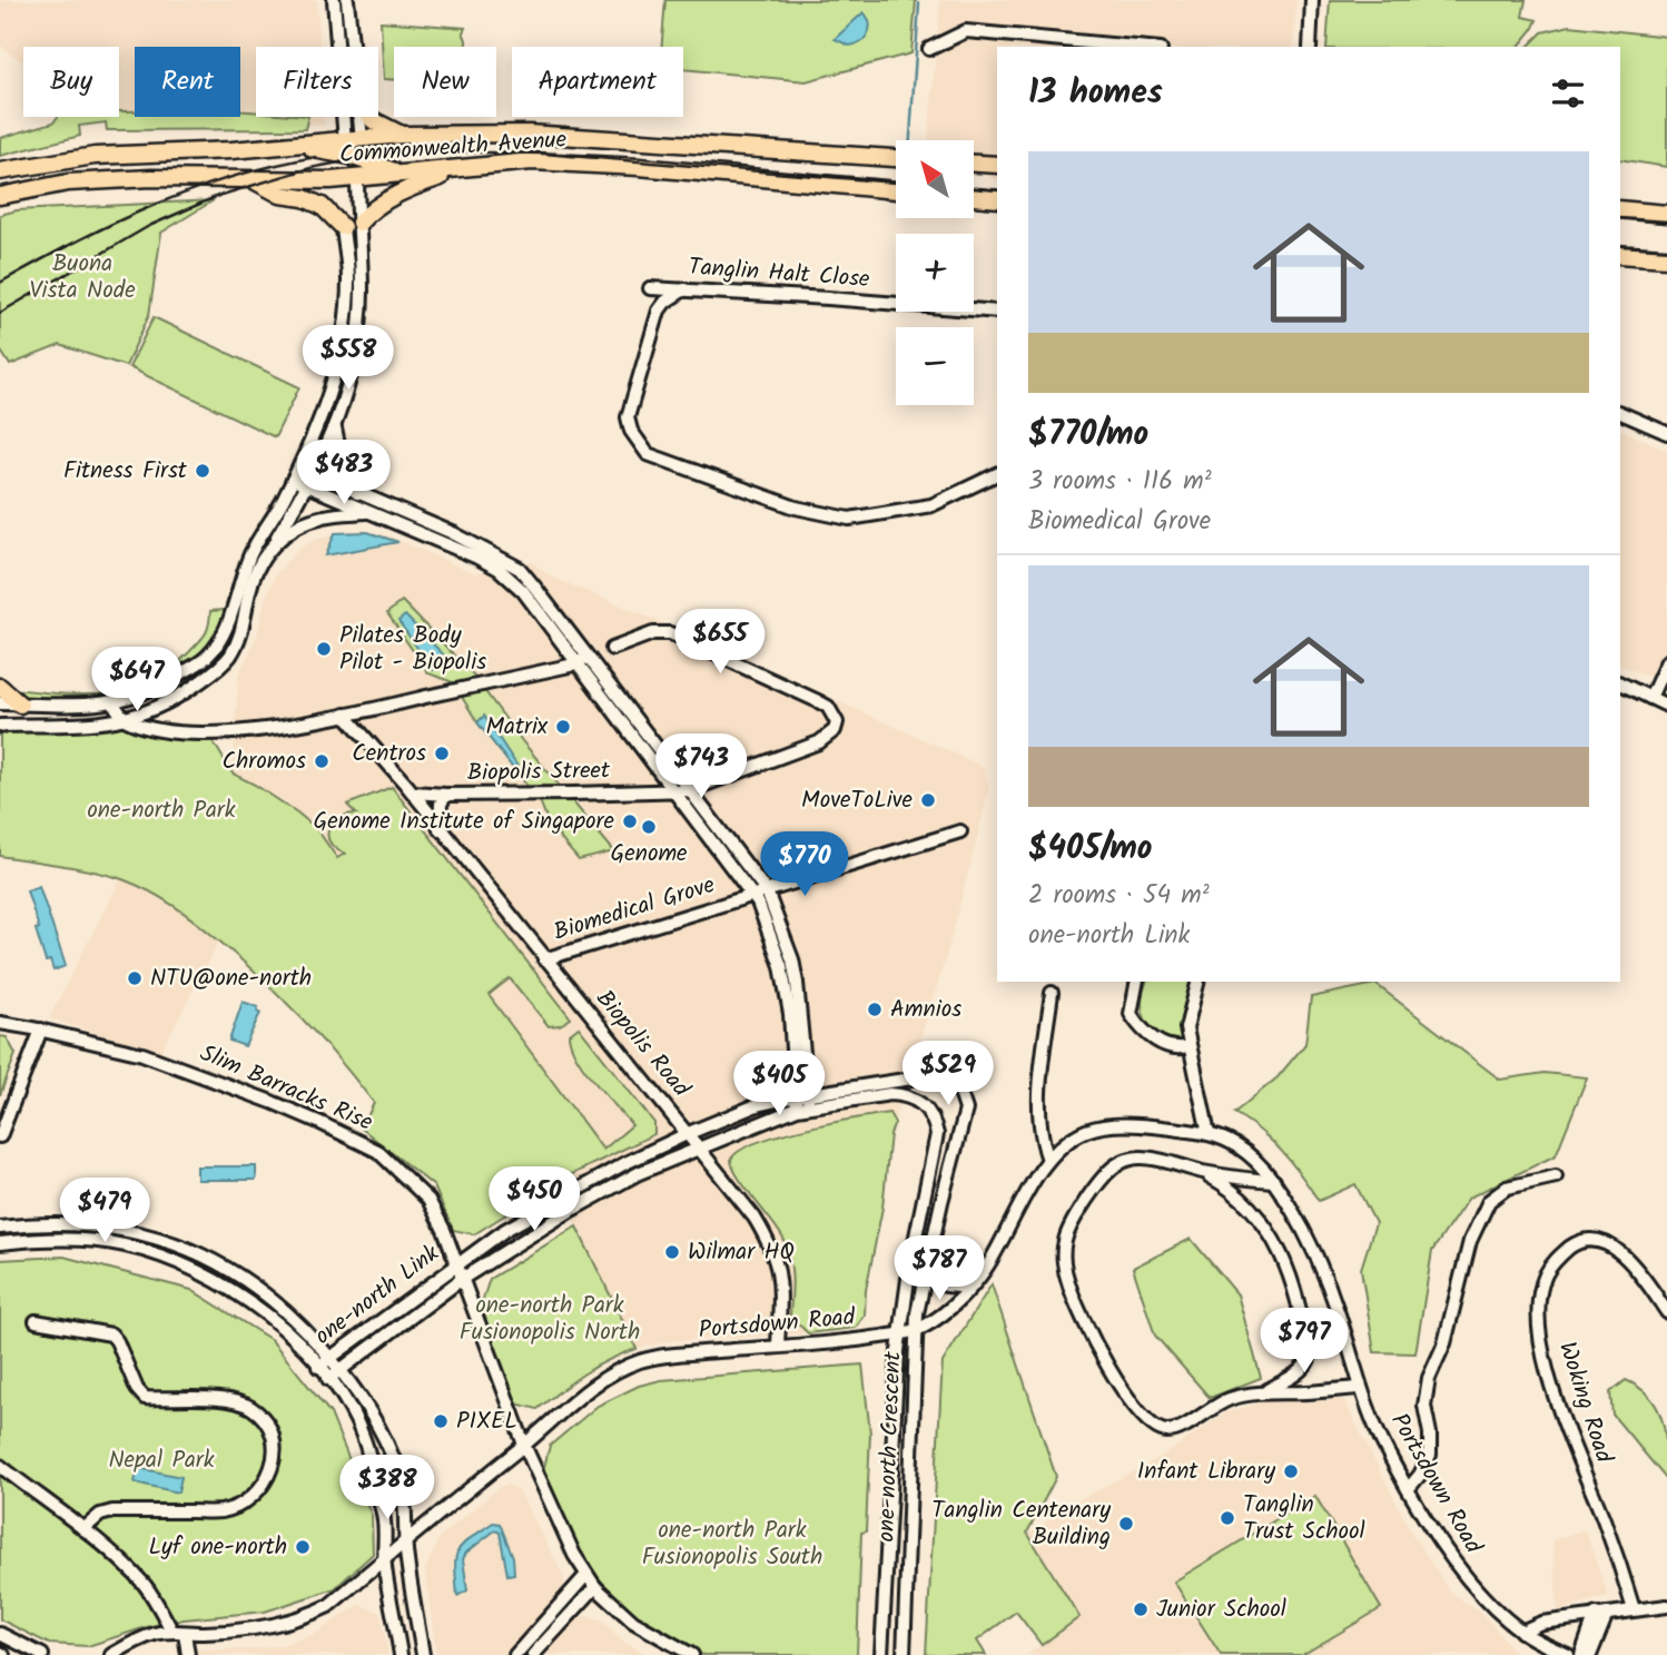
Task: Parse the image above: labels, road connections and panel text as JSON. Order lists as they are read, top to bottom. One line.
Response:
{"streets":{"main road":["Commonwealth Avenue"],"street":["Tanglin Halt Close","Biopolis Street","Biomedical Grove","Biopolis Road","Slim Barracks Rise","one-north Link","Portsdown Road","Woking Road","one-north Crescent"]},"crossings":[["Biopolis Street","Biopolis Road"],["Biomedical Grove","Biopolis Road"],["Biopolis Road","one-north Link"],["Biopolis Road","Portsdown Road"],["Slim Barracks Rise","one-north Link"],["Slim Barracks Rise","Portsdown Road"],["one-north Link","one-north Crescent"],["Portsdown Road","one-north Crescent"]],"parks":["Buona Vista Node","one-north Park","one-north Park Fusionopolis North","Nepal Park","one-north Park Fusionopolis South"],"places":["Fitness First","Pilates Body Pilot - Biopolis","Matrix","Centros","Chromos","MoveToLive","Genome Institute of Singapore","Genome","NTU@one-north","Amnios","Wilmar HQ","PIXEL","Infant Library","Tanglin Trust School","Tanglin Centenary Building","Lyf one-north","Junior School"],"north":"top left","page":{"chip":["Buy","Rent","Filters","New","Apartment"],"heading":"13 homes","map_buttons":["+","−"],"list":[{"name":"$770/mo","note":"3 rooms · 116 m² · Biomedical Grove"},{"name":"$405/mo","note":"2 rooms · 54 m² · one-north Link"}],"price":["$558","$483","$655","$647","$743","$770","$529","$405","$450","$479","$787","$797","$388"]}}
